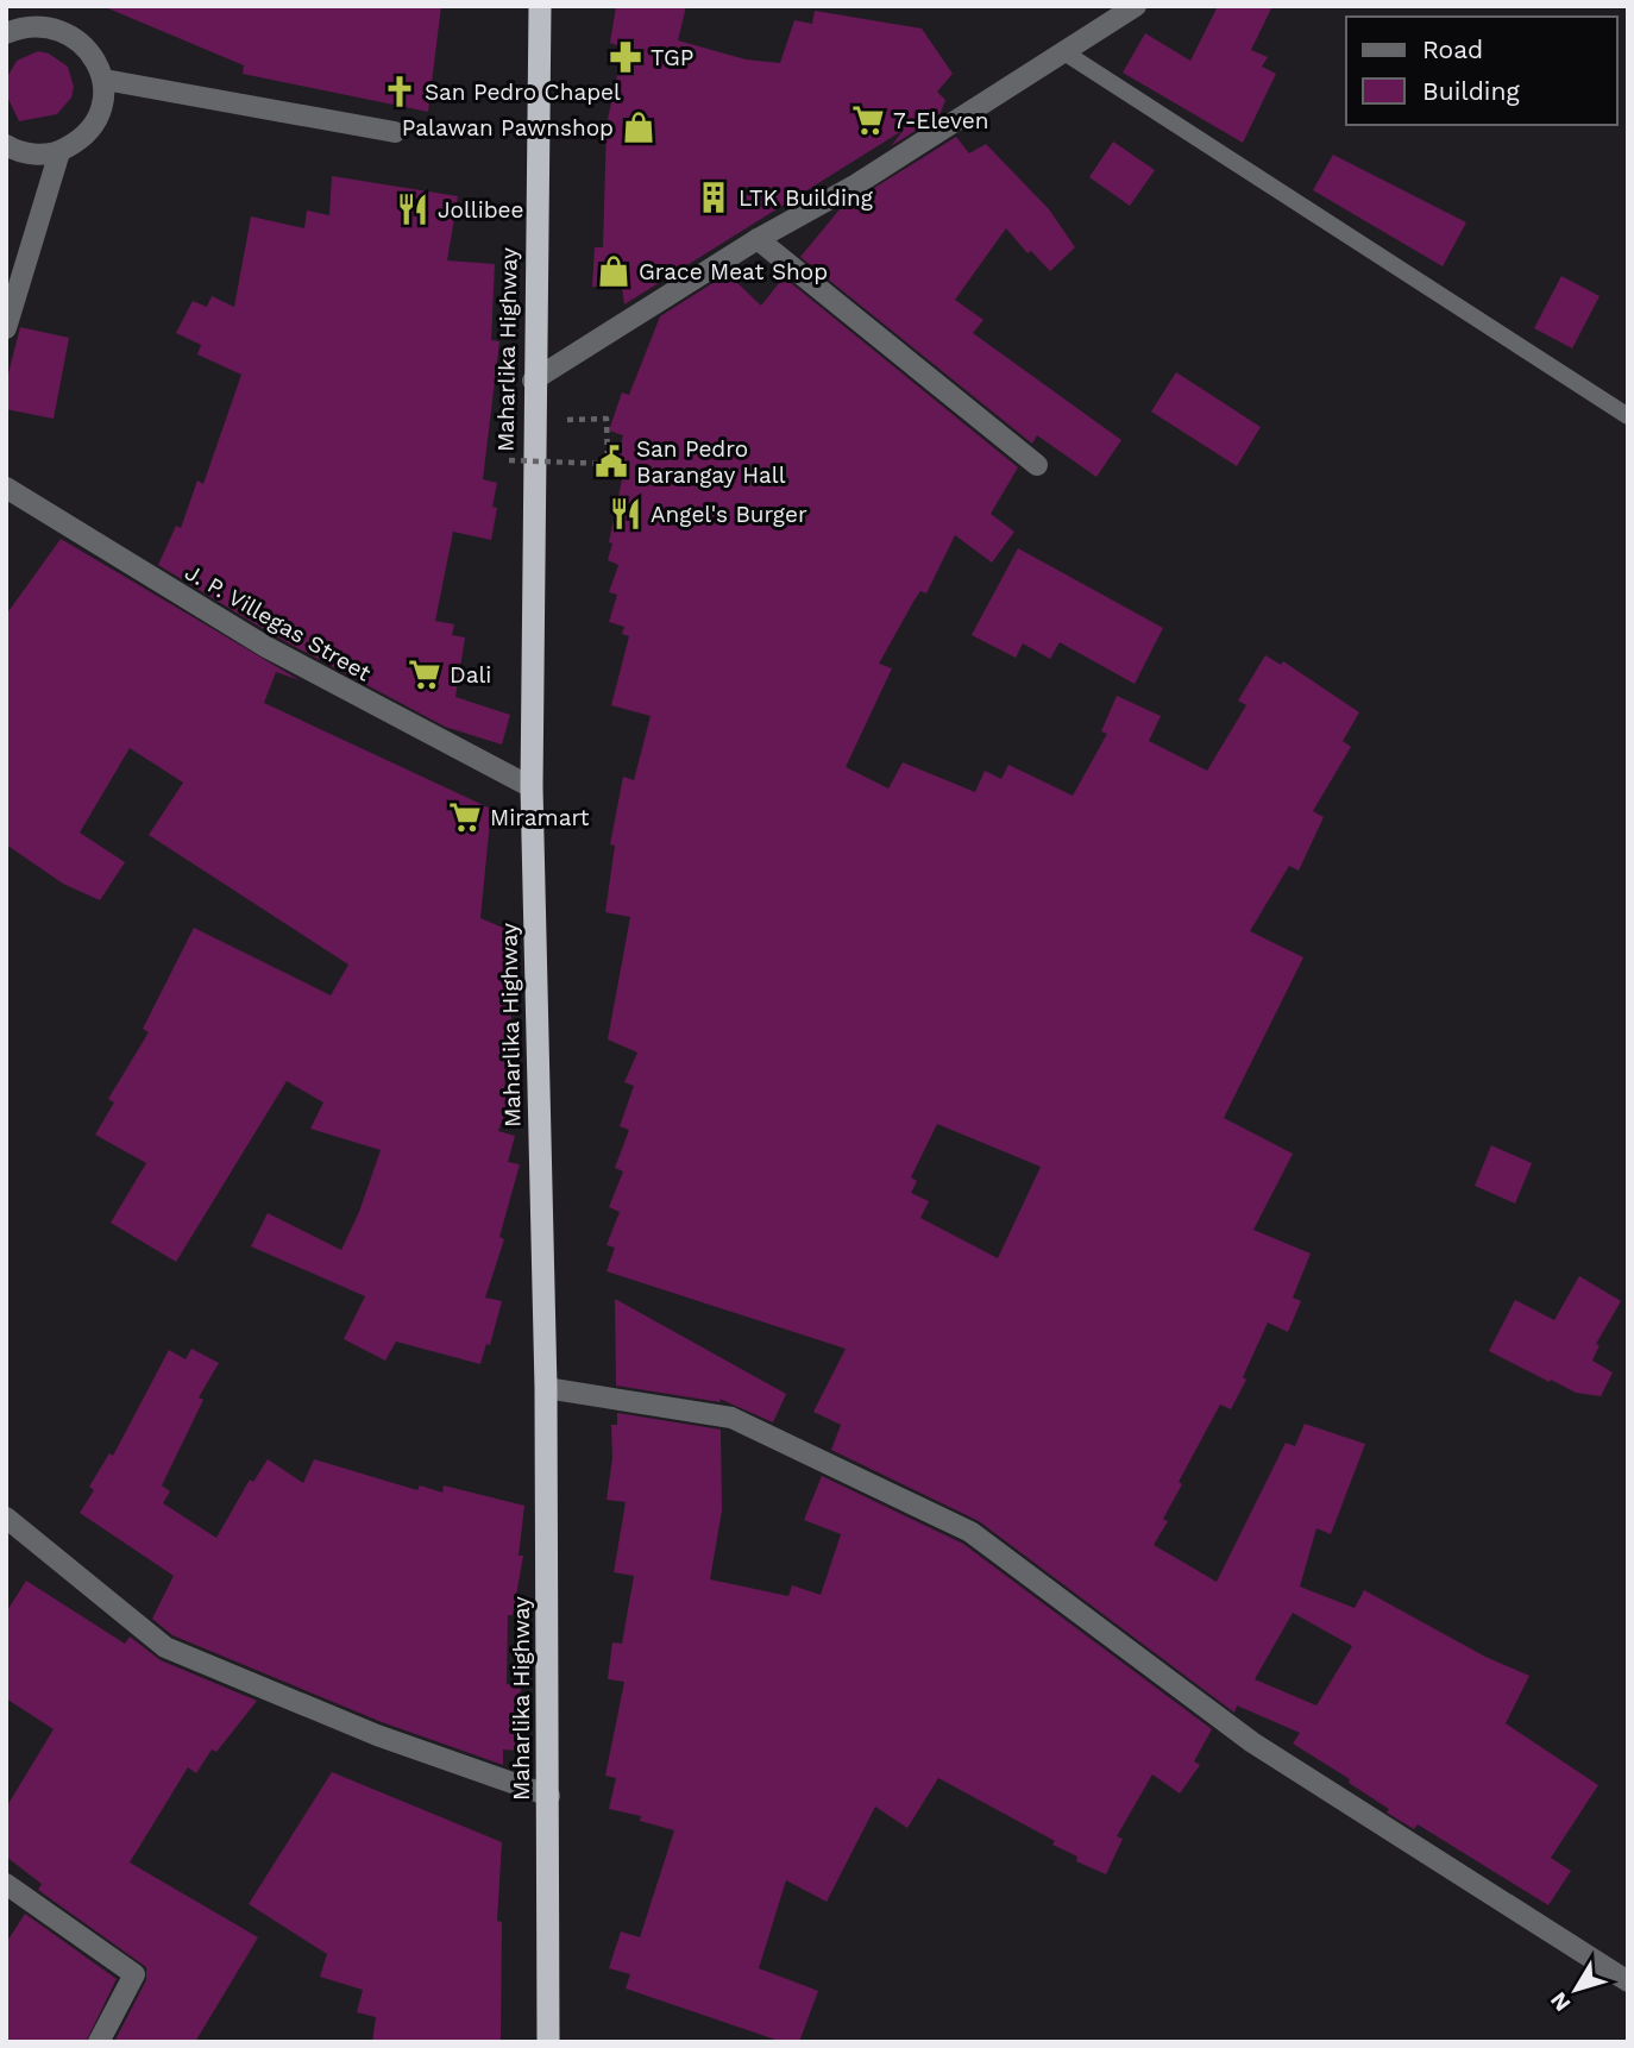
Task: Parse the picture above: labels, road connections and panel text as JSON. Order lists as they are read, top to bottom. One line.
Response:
{"streets":{"highway":["Maharlika Highway"],"street":["J. P. Villegas Street"]},"crossings":[["Maharlika Highway","J. P. Villegas Street"]],"places":{"pharmacy":["TGP"],"church":["San Pedro Chapel"],"supermarket":["7-Eleven","Dali","Miramart"],"shop":["Palawan Pawnshop","Grace Meat Shop"],"building":["LTK Building"],"restaurant":["Jollibee","Angel's Burger"],"public building":["San Pedro Barangay Hall"]},"legend":["Road","Building"],"north":"bottom left"}
